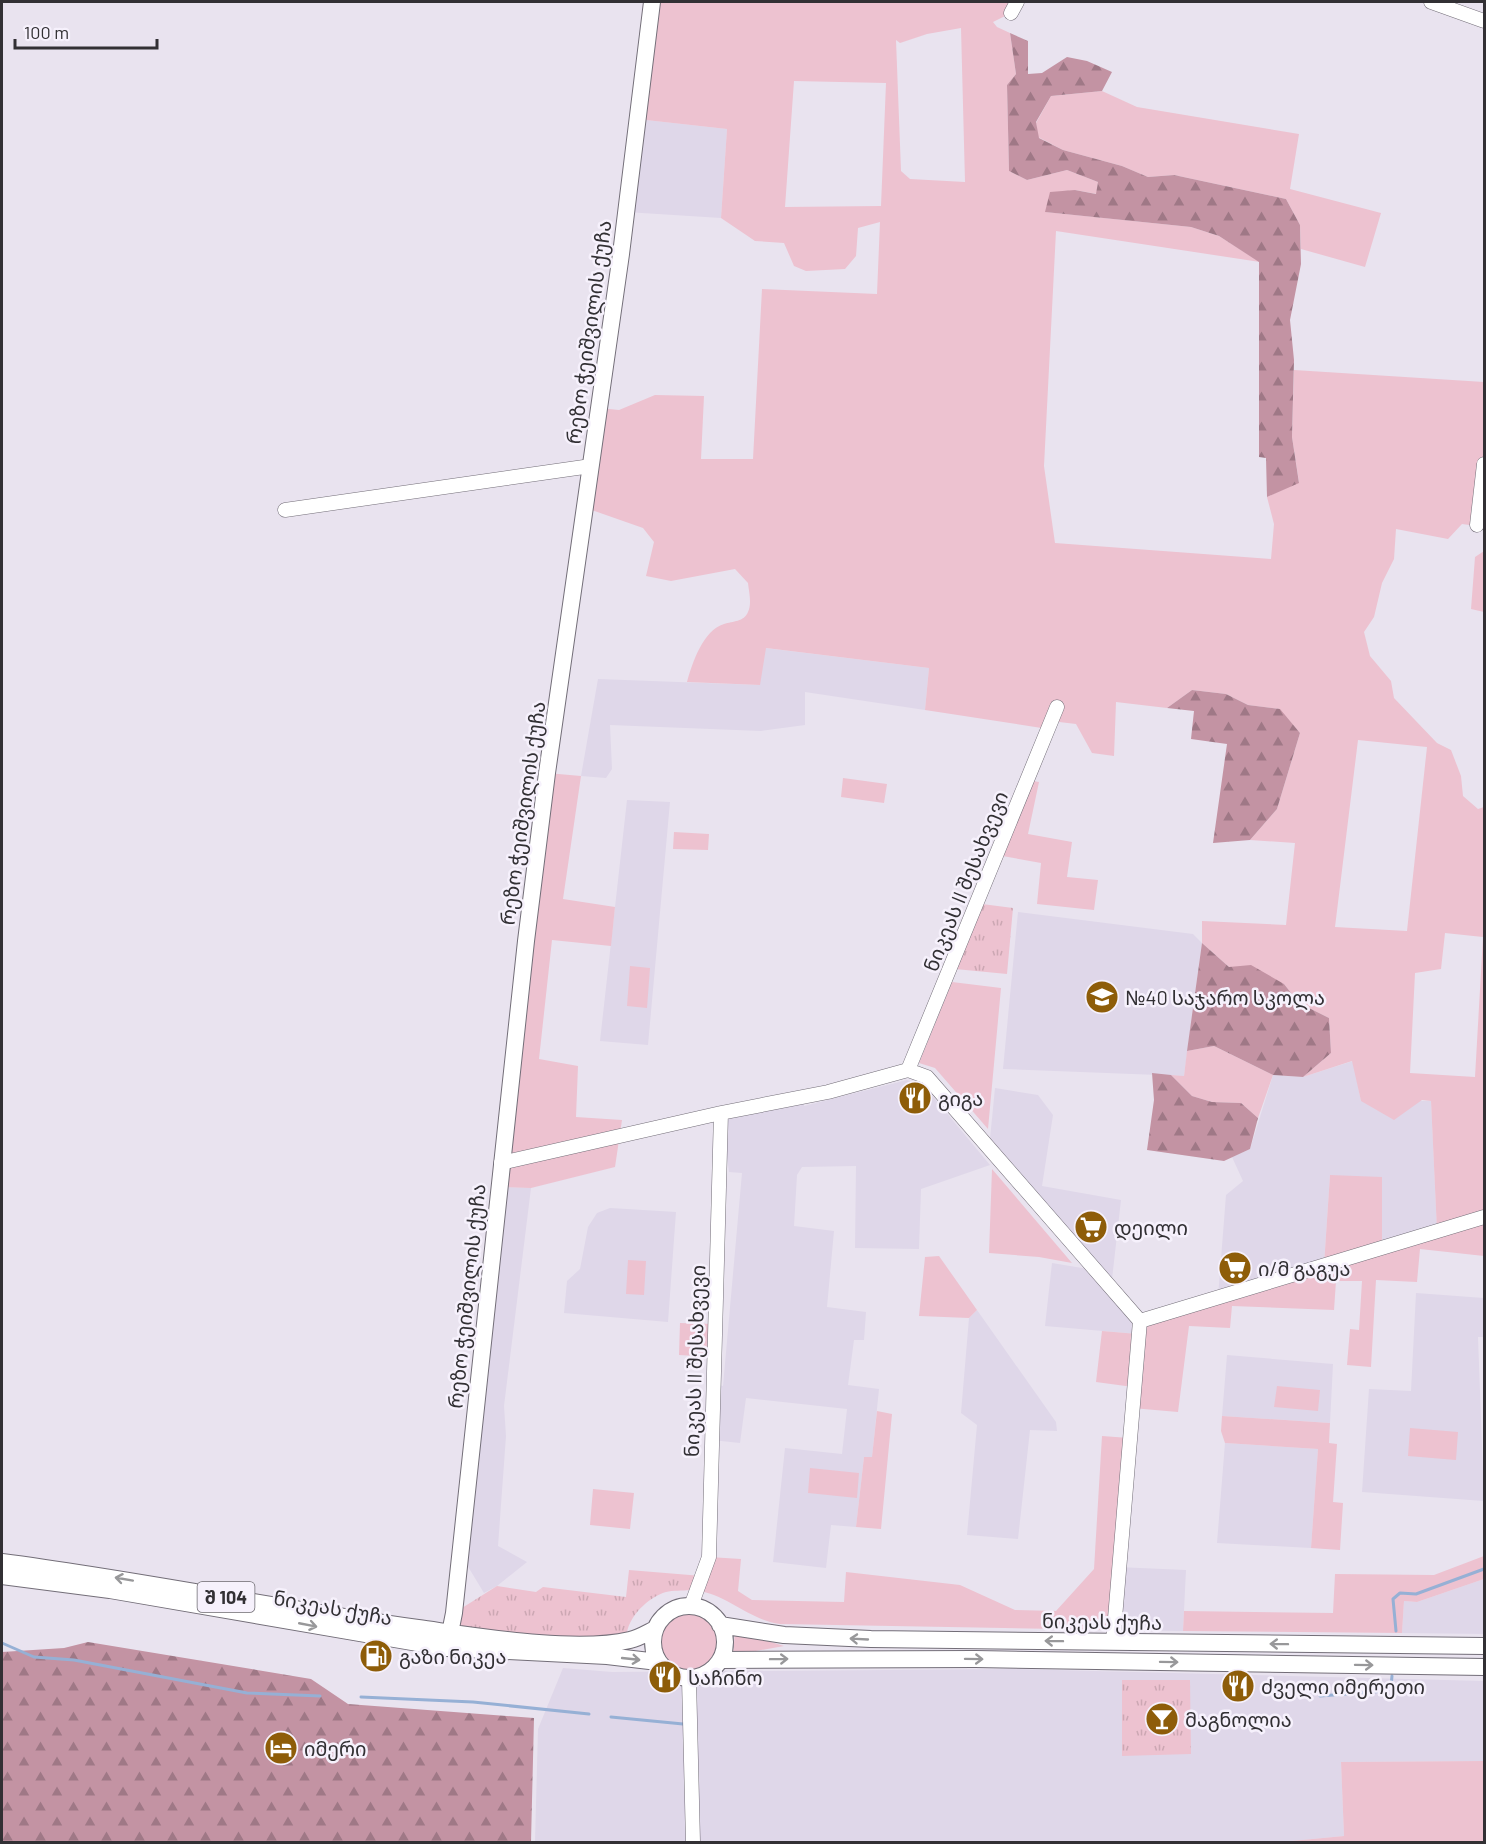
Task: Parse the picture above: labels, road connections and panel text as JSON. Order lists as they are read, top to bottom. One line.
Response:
{"streets":{"main road":["რეზო ჭეიშვილის ქუჩა","შ 104","ნიკეას ქუჩა"],"street":["ნიკეას II შესახვევი"]},"crossings":[["რეზო ჭეიშვილის ქუჩა","ნიკეას ქუჩა"],["ნიკეას II შესახვევი","ნიკეას ქუჩა"]],"places":{"school or university":["№40 საჯარო სკოლა"],"restaurant":["გიგა","საჩინო","ძველი იმერეთი"],"supermarket":["დეილი","ი/მ გაგუა"],"fuel station":["გაზი ნიკეა"],"bar":["მაგნოლია"],"hotel":["იმერი"]},"scale_bar":"100 m"}
